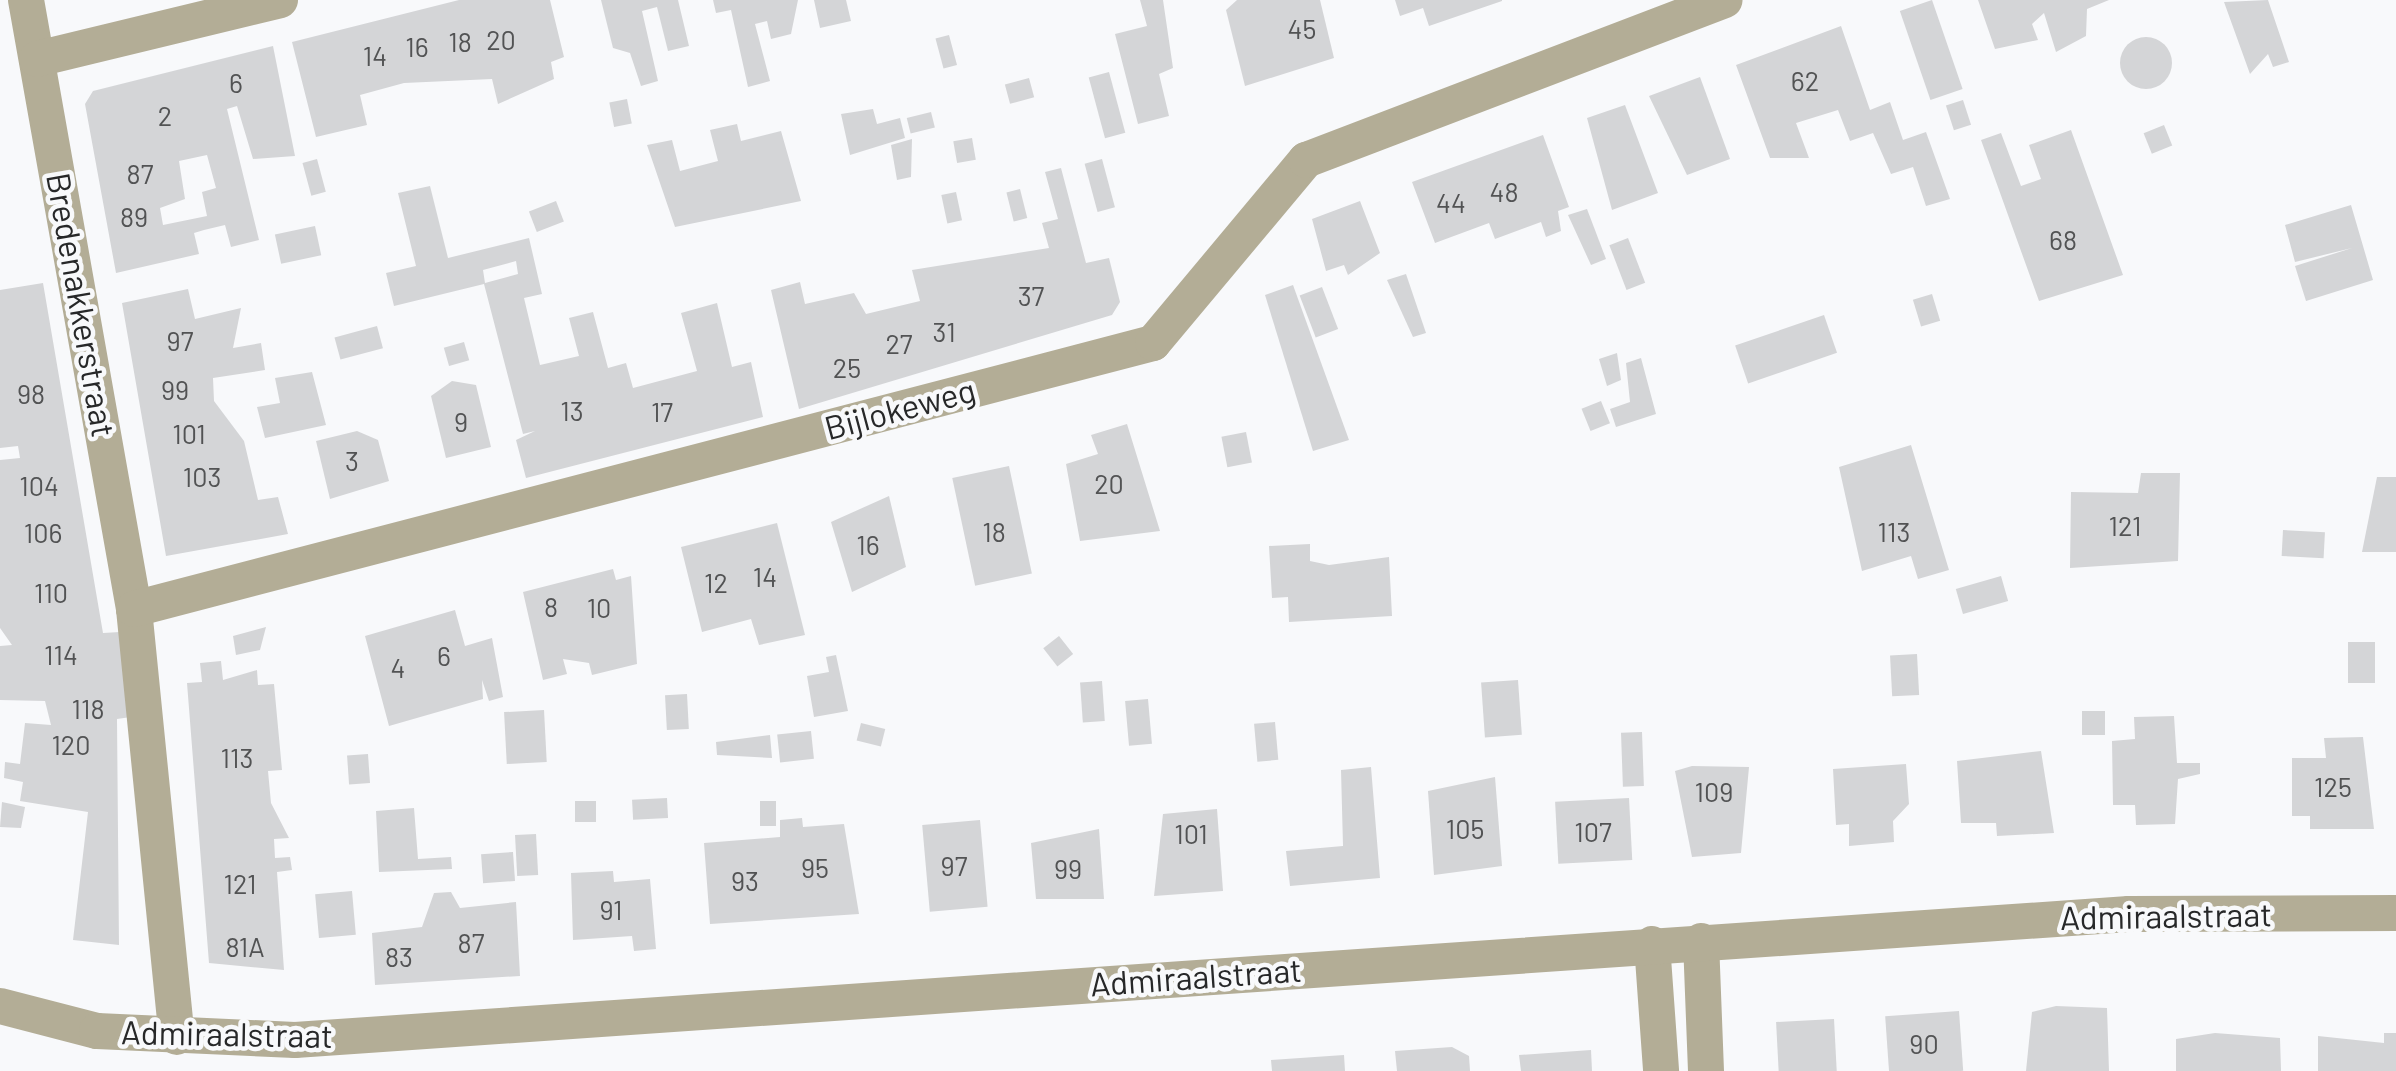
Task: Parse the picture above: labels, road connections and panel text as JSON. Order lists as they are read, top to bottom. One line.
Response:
{"streets":{"street":["Bredenakkerstraat","Bijlokeweg","Admiraalstraat"]},"crossings":[["Bredenakkerstraat","Bijlokeweg"]],"house_numbers":["45","20","18","16","14","62","6","2","87","48","44","89","68","37","31","97","27","25","99","98","13","17","9","101","3","103","20","104","121","18","113","106","16","14","12","110","8","10","114","6","4","118","120","113","125","109","105","107","101","97","95","99","93","121","91","87","81A","83","90"]}
